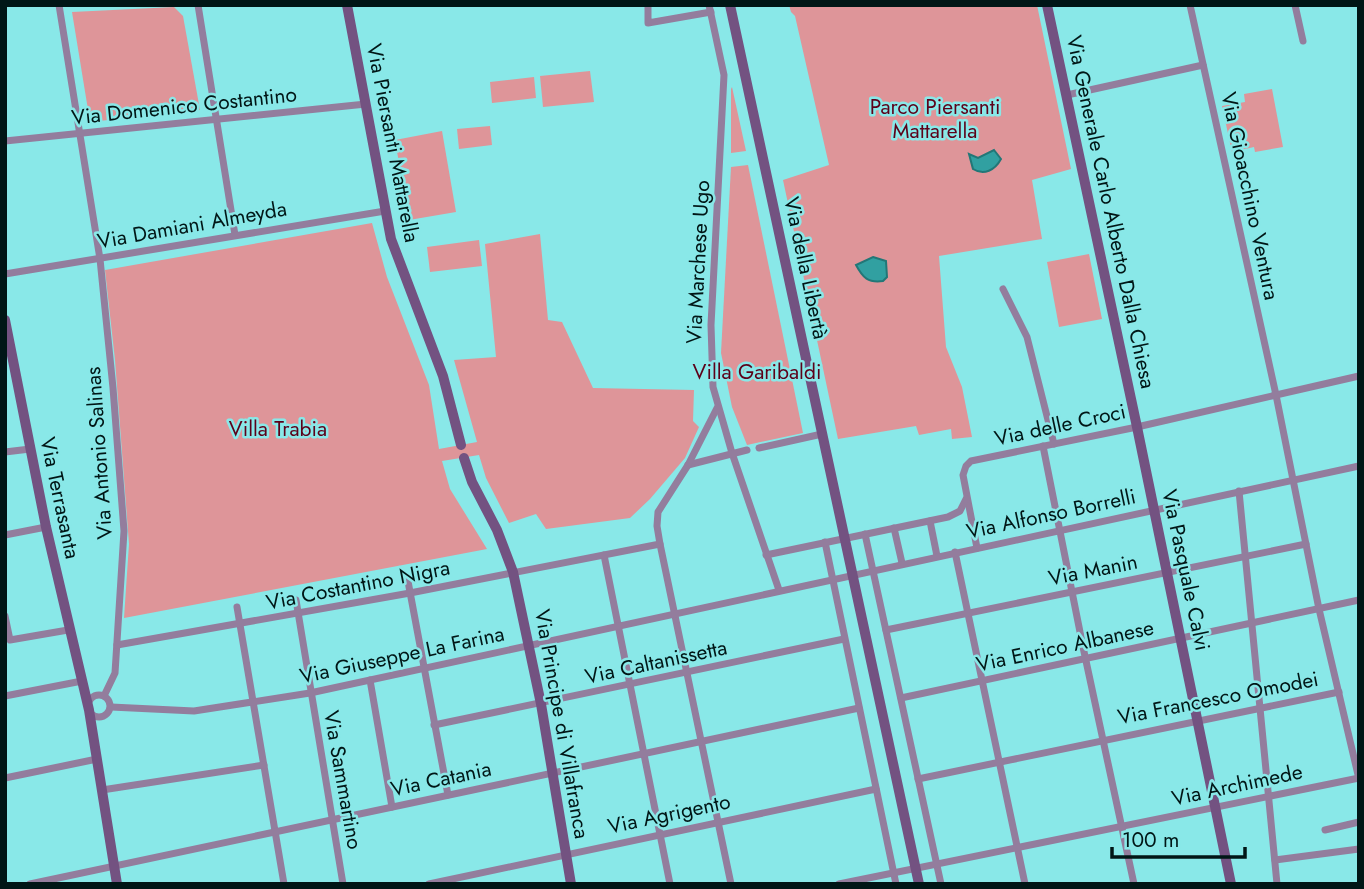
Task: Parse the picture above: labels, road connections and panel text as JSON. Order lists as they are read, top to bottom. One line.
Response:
{"streets":{"street":["Via Domenico Costantino","Via Piersanti Mattarella","Via Gioacchino Ventura","Via Generale Carlo Alberto Dalla Chiesa","Via Damiani Almeyda","Via Marchese Ugo","Via della Libertà","Via delle Croci","Via Antonio Salinas","Via Terrasanta","Via Alfonso Borrelli","Via Manin","Via Pasquale Calvi","Via Costantino Nigra","Via Enrico Albanese","Via Giuseppe La Farina","Via Caltanissetta","Via Francesco Omodei","Via Principe di Villafranca","Via Catania","Via Sammartino","Via Archimede","Via Agrigento"]},"crossings":[["Via Domenico Costantino","Via Piersanti Mattarella"],["Via Domenico Costantino","Via Antonio Salinas"],["Via Piersanti Mattarella","Via Damiani Almeyda"],["Via Gioacchino Ventura","Via delle Croci"],["Via Gioacchino Ventura","Via Alfonso Borrelli"],["Via Gioacchino Ventura","Via Manin"],["Via Gioacchino Ventura","Via Enrico Albanese"],["Via Gioacchino Ventura","Via Francesco Omodei"],["Via Gioacchino Ventura","Via Archimede"],["Via Generale Carlo Alberto Dalla Chiesa","Via delle Croci"],["Via Generale Carlo Alberto Dalla Chiesa","Via Pasquale Calvi"],["Via Damiani Almeyda","Via Antonio Salinas"],["Via Marchese Ugo","Via Giuseppe La Farina"],["Via della Libertà","Via Giuseppe La Farina"],["Via della Libertà","Via Archimede"],["Via delle Croci","Via Pasquale Calvi"],["Via Antonio Salinas","Via Terrasanta"],["Via Antonio Salinas","Via Costantino Nigra"],["Via Antonio Salinas","Via Giuseppe La Farina"],["Via Terrasanta","Via Giuseppe La Farina"],["Via Terrasanta","Via Catania"],["Via Alfonso Borrelli","Via Pasquale Calvi"],["Via Alfonso Borrelli","Via Giuseppe La Farina"],["Via Manin","Via Pasquale Calvi"],["Via Pasquale Calvi","Via Enrico Albanese"],["Via Pasquale Calvi","Via Francesco Omodei"],["Via Pasquale Calvi","Via Archimede"],["Via Costantino Nigra","Via Principe di Villafranca"],["Via Costantino Nigra","Via Sammartino"],["Via Giuseppe La Farina","Via Principe di Villafranca"],["Via Giuseppe La Farina","Via Sammartino"],["Via Caltanissetta","Via Principe di Villafranca"],["Via Principe di Villafranca","Via Catania"],["Via Principe di Villafranca","Via Agrigento"],["Via Catania","Via Sammartino"]],"parks":["Parco Piersanti Mattarella","Villa Garibaldi","Villa Trabia"],"scale_bar":"100 m"}
